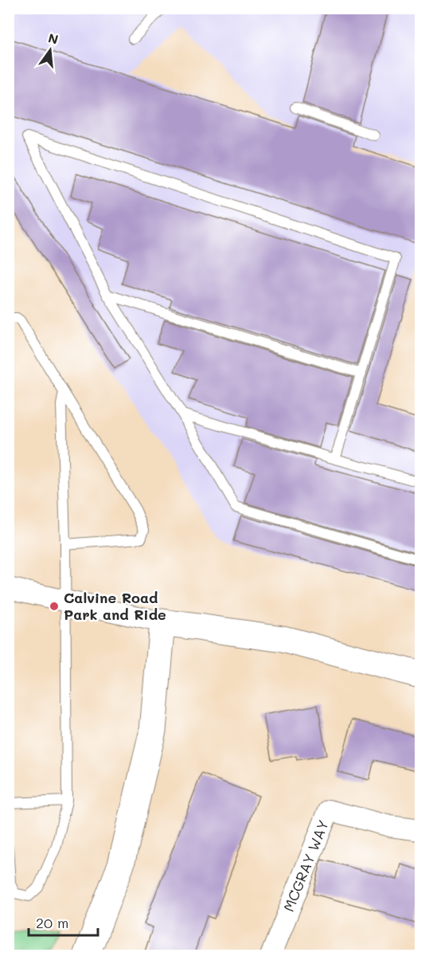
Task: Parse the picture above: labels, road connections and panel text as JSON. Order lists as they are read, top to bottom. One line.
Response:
{"streets":{"street":["MCGRAY WAY"]},"places":["Calvine Road Park and Ride"],"scale_bar":"20 m","north":"top"}
